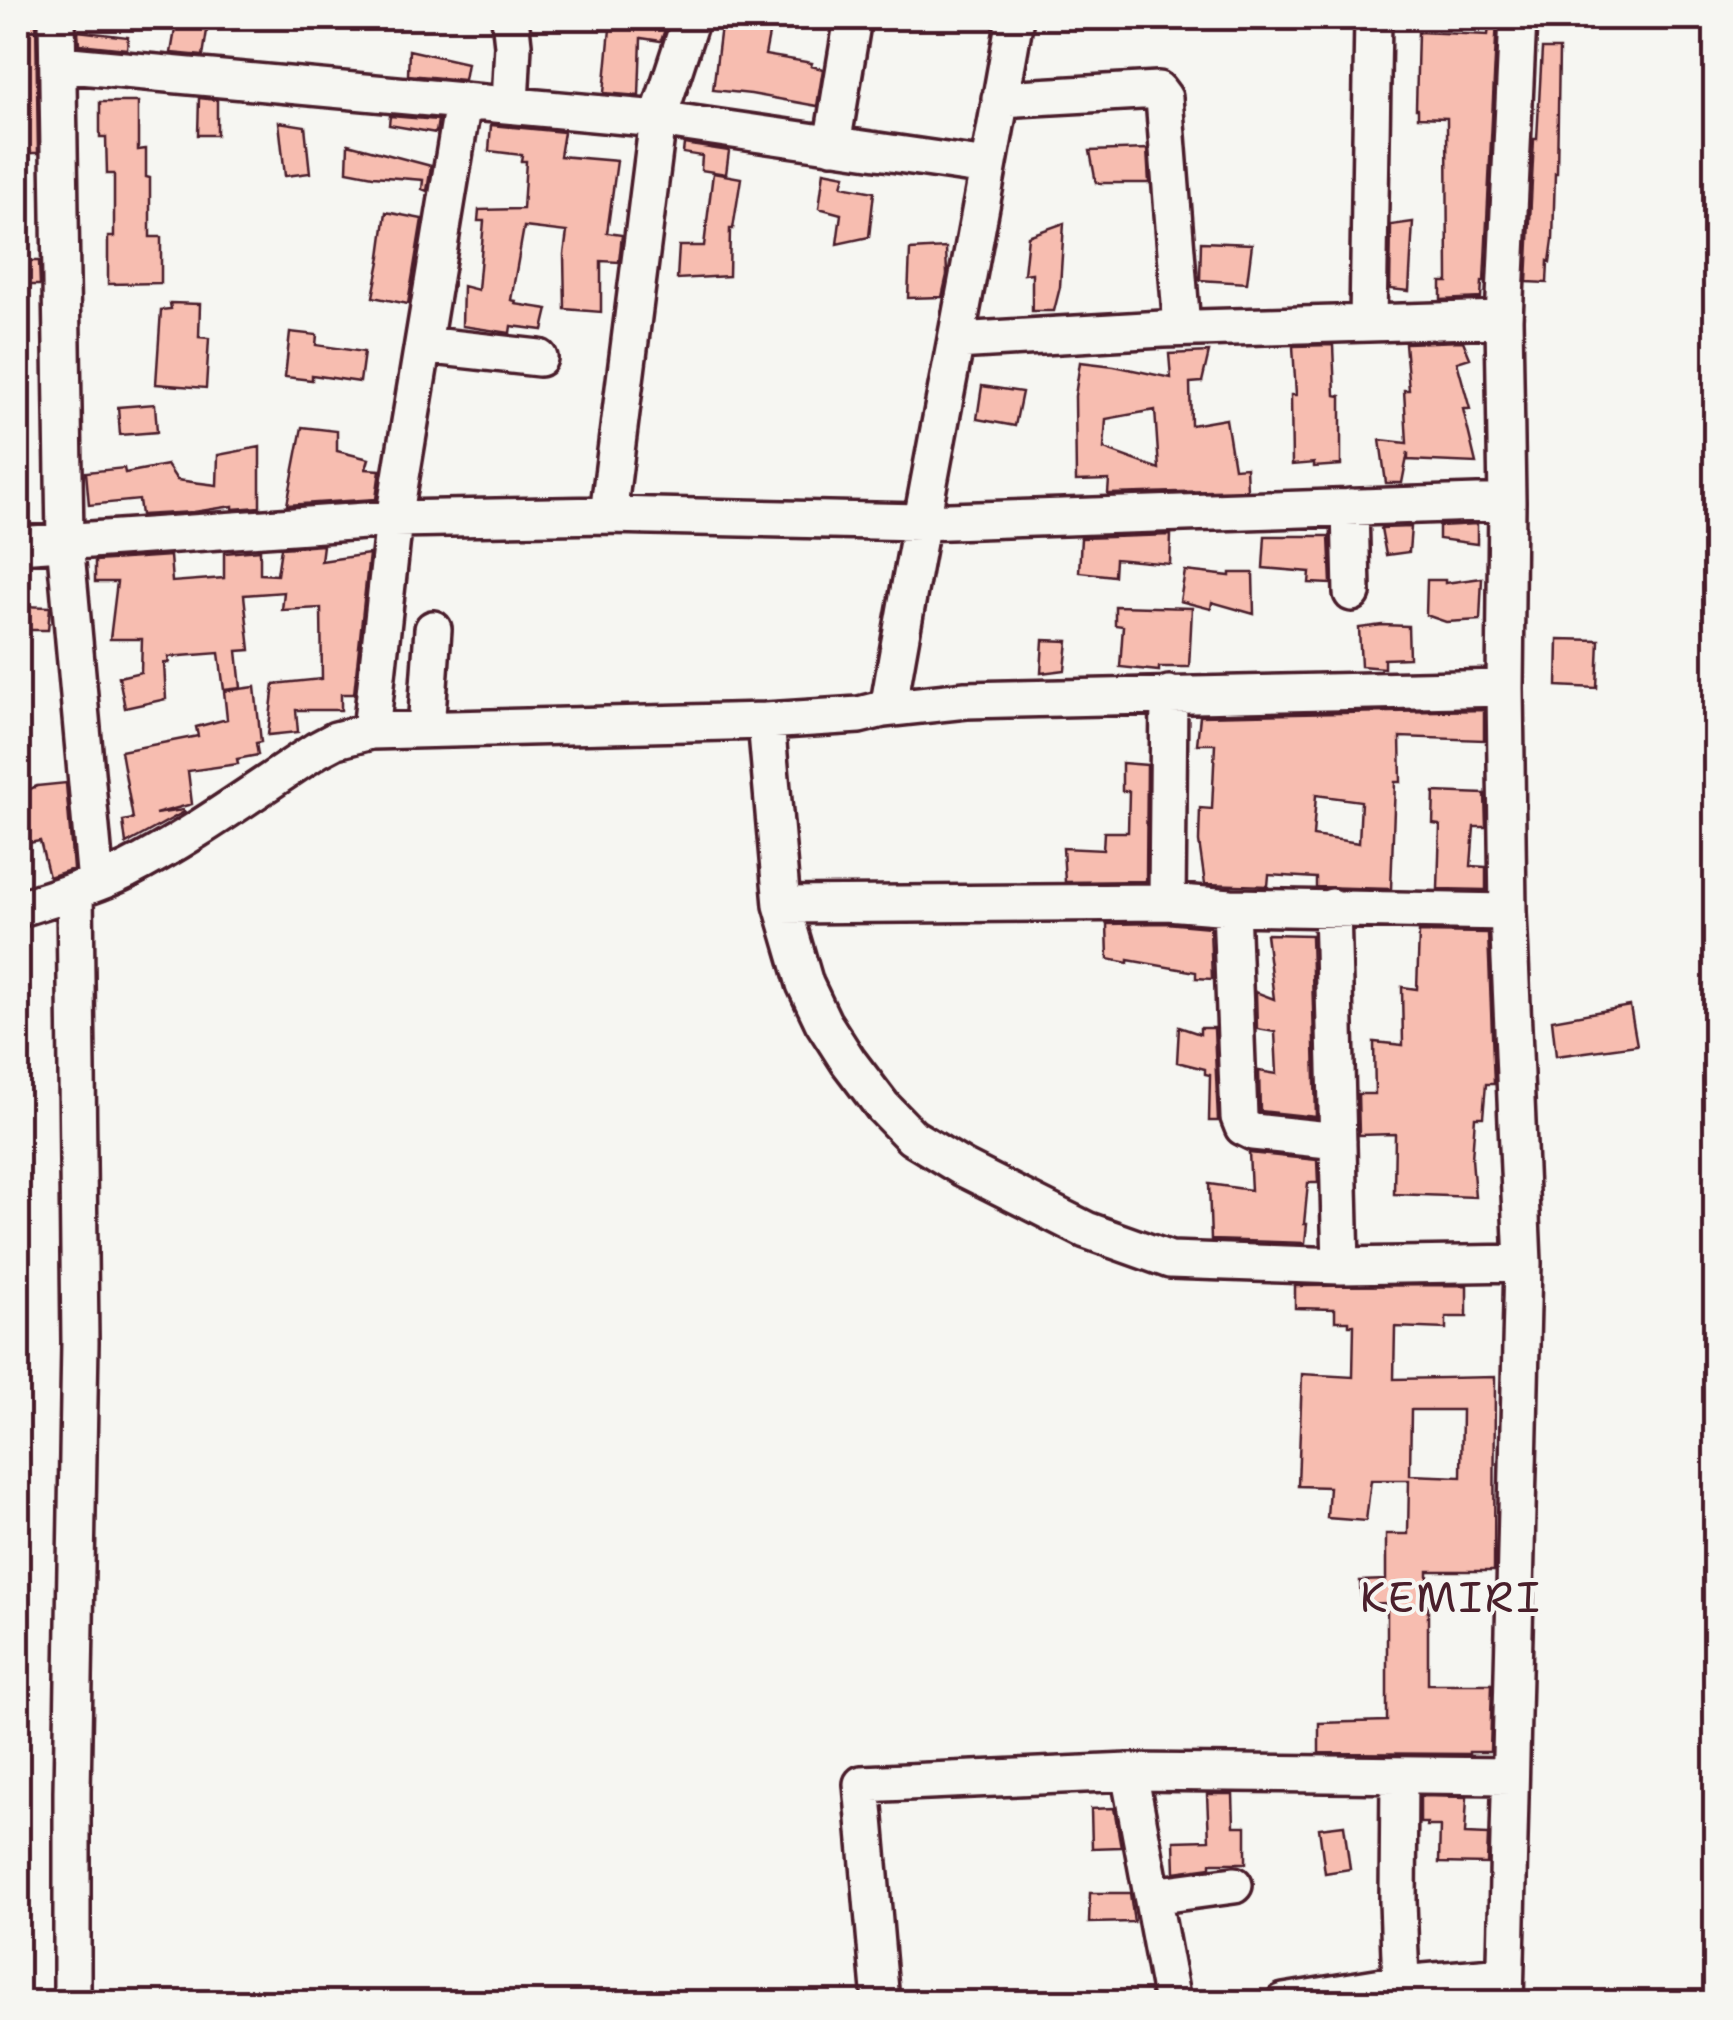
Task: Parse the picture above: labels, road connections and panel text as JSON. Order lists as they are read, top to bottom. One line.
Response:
{"districts":["KEMIRI"]}
